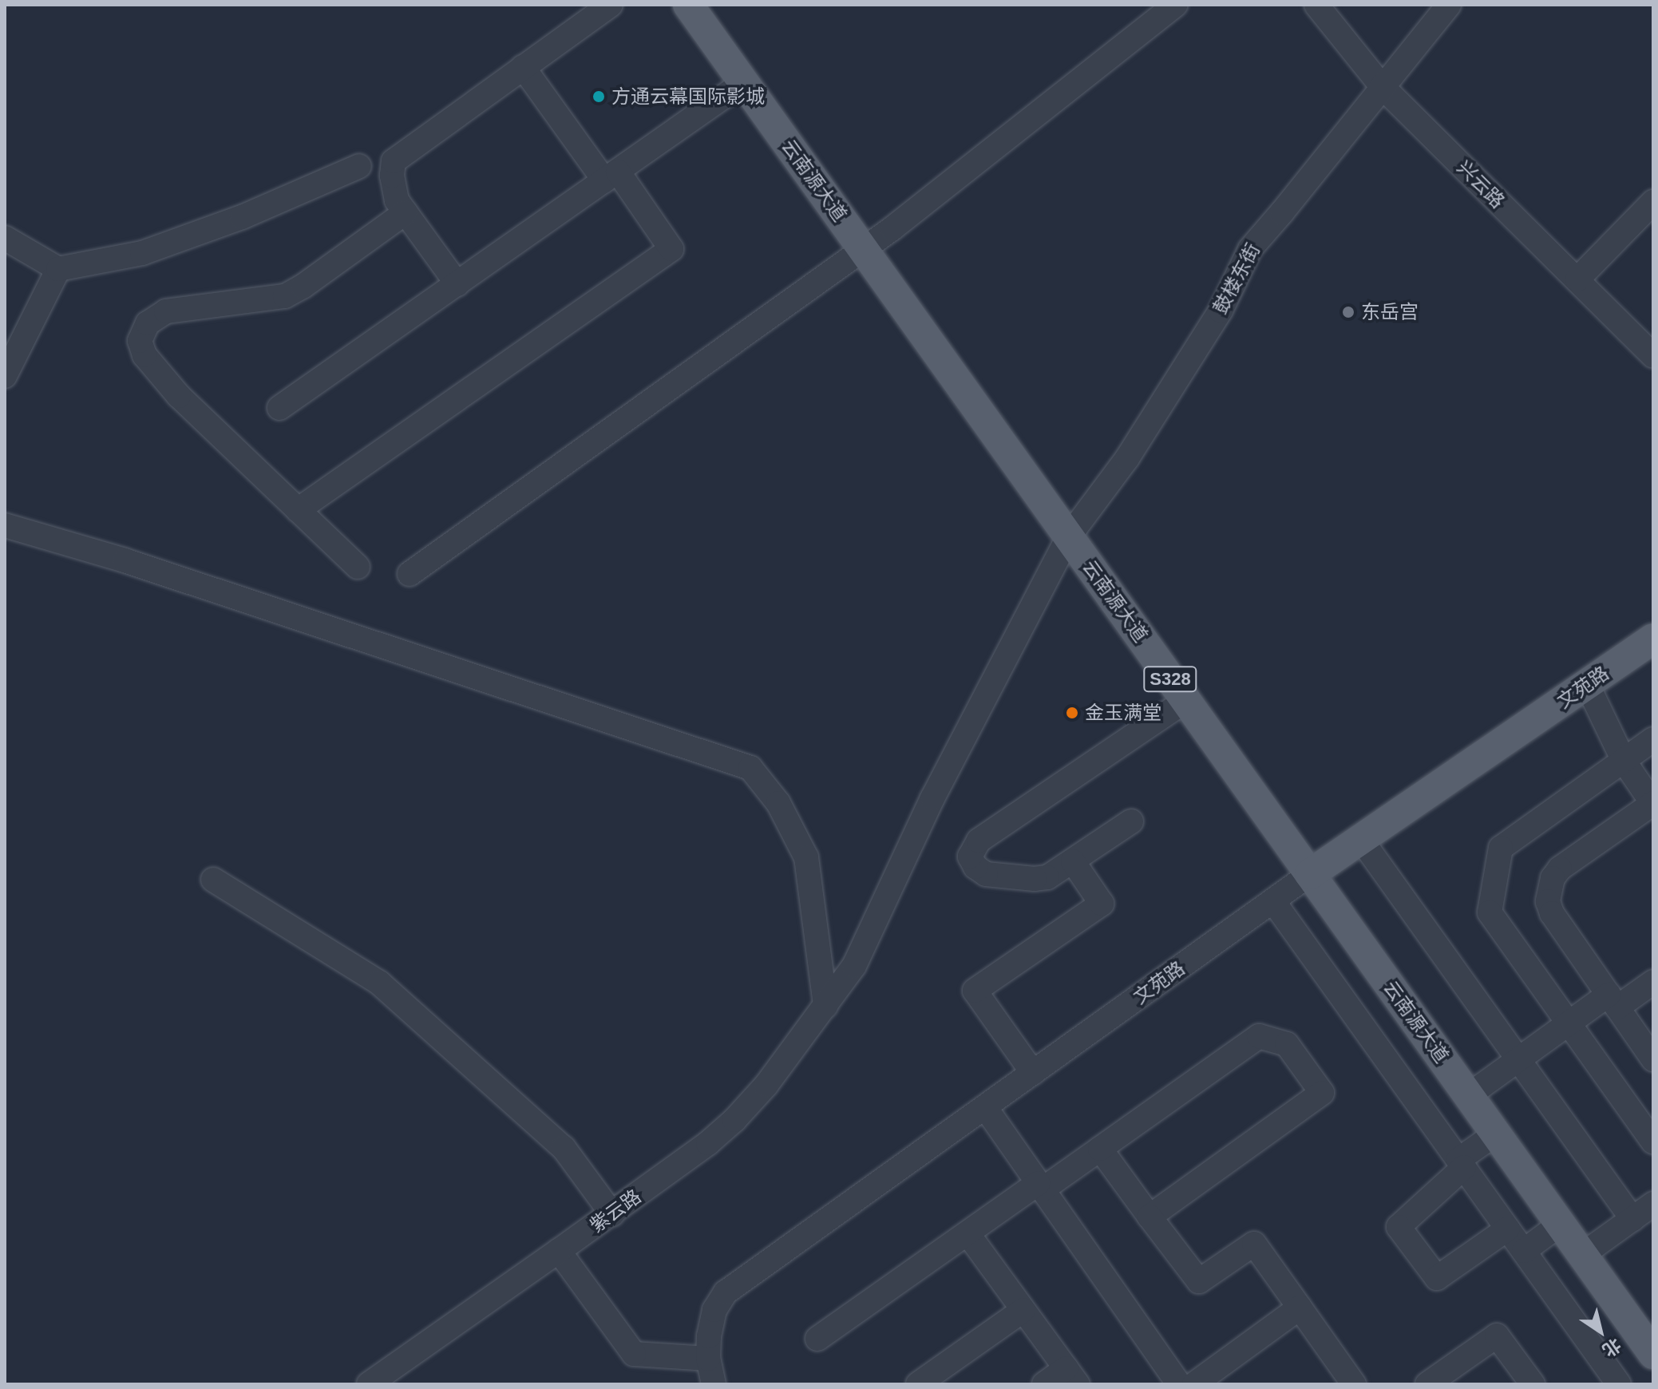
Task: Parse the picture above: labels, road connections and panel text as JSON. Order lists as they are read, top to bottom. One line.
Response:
{"streets":{"main road":["云南源大道","S328","文苑路"],"street":["兴云路","鼓楼东街","紫云路"]},"crossings":[["云南源大道","鼓楼东街"],["云南源大道","文苑路"],["兴云路","鼓楼东街"],["鼓楼东街","紫云路"]],"places":["方通云幕国际影城","东岳宫","金玉满堂"],"north":"bottom right"}
